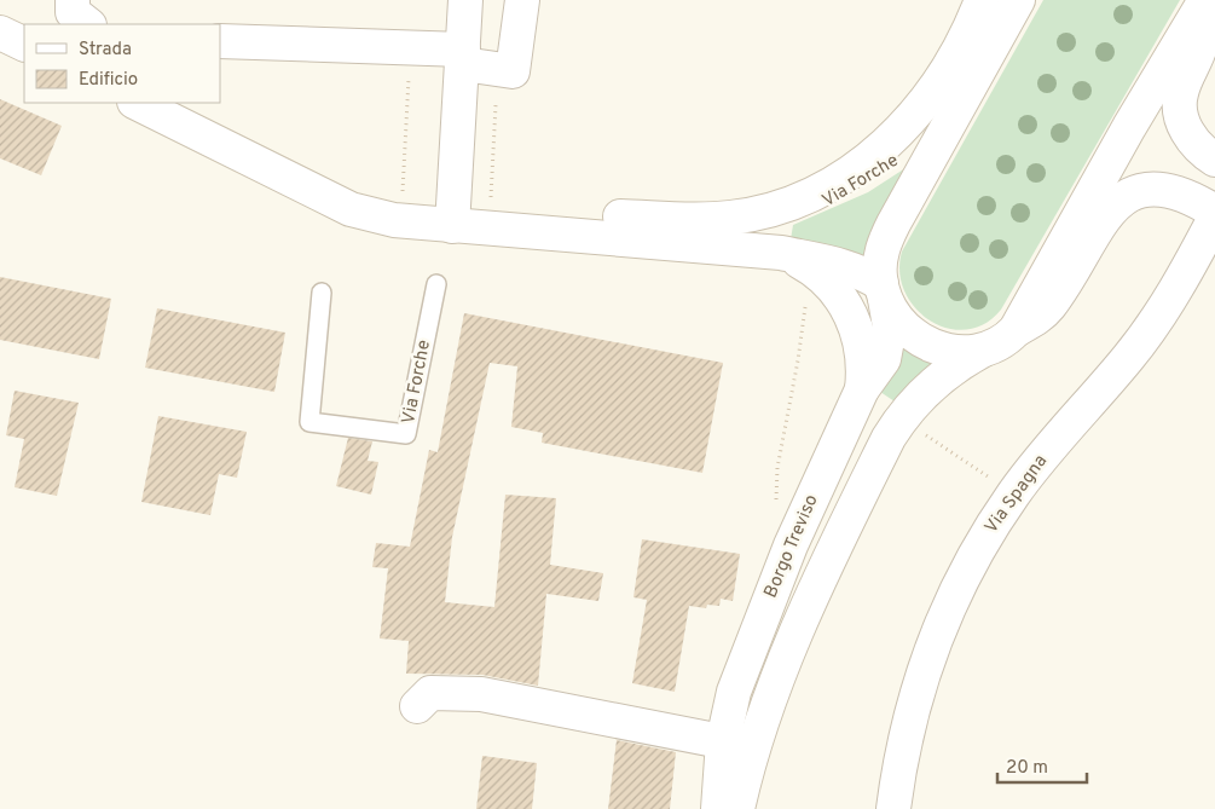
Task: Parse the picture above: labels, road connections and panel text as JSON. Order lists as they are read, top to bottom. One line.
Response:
{"streets":{"street":["Via Forche","Via Spagna","Borgo Treviso"]},"crossings":[["Via Forche","Borgo Treviso"]],"legend":["Strada","Edificio"],"scale_bar":"20 m"}
